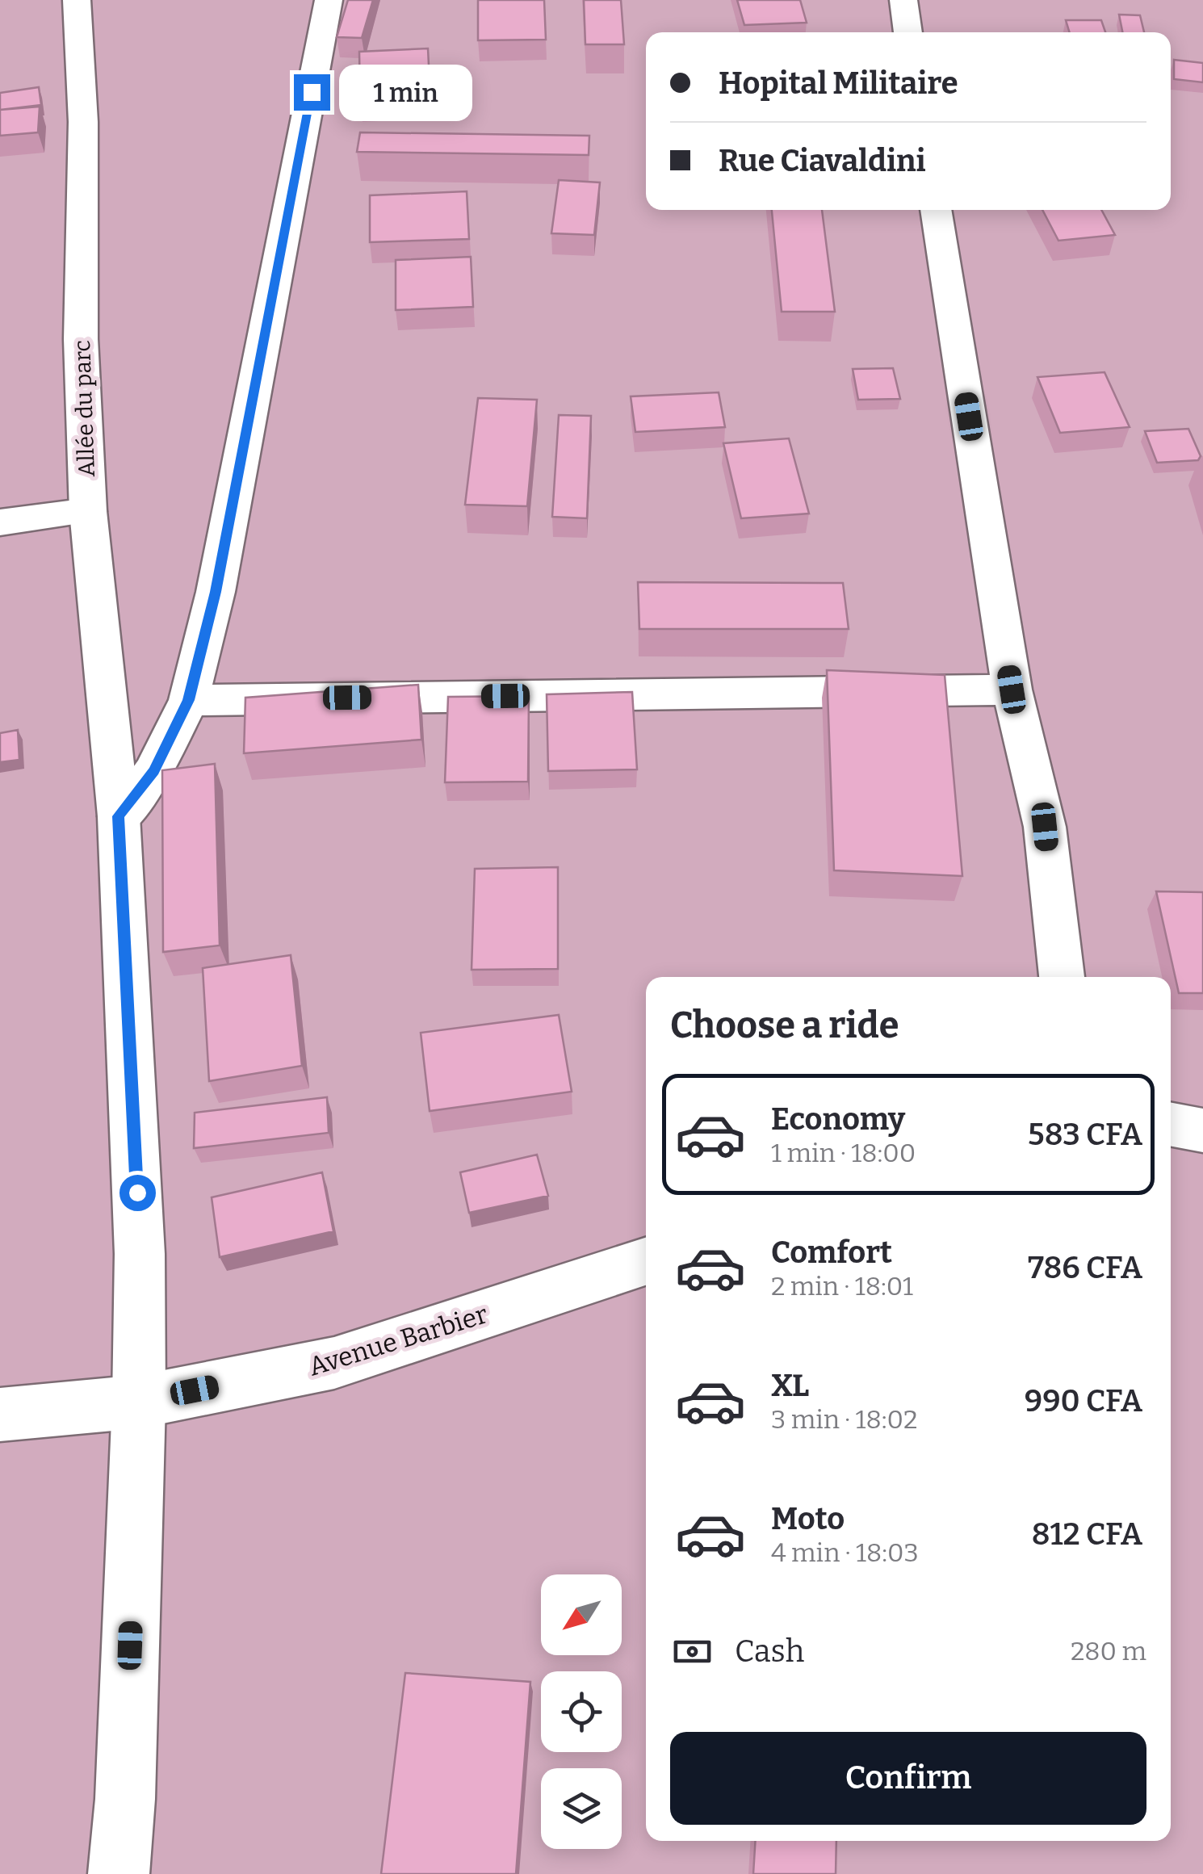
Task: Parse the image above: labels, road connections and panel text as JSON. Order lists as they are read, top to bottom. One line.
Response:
{"streets":{"street":["Allée du parc","Avenue Barbier"]},"crossings":[["Allée du parc","Avenue Barbier"]],"north":"bottom left","page":{"banner":["Hopital Militaire","Rue Ciavaldini"],"bubble":"1 min","heading":"Choose a ride","list":[{"name":"Economy","note":"1 min · 18:00","value":"583 CFA"},{"name":"Comfort","note":"2 min · 18:01","value":"786 CFA"},{"name":"XL","note":"3 min · 18:02","value":"990 CFA"},{"name":"Moto","note":"4 min · 18:03","value":"812 CFA"}],"pay":["Cash","280 m"],"buttons":"Confirm"}}
